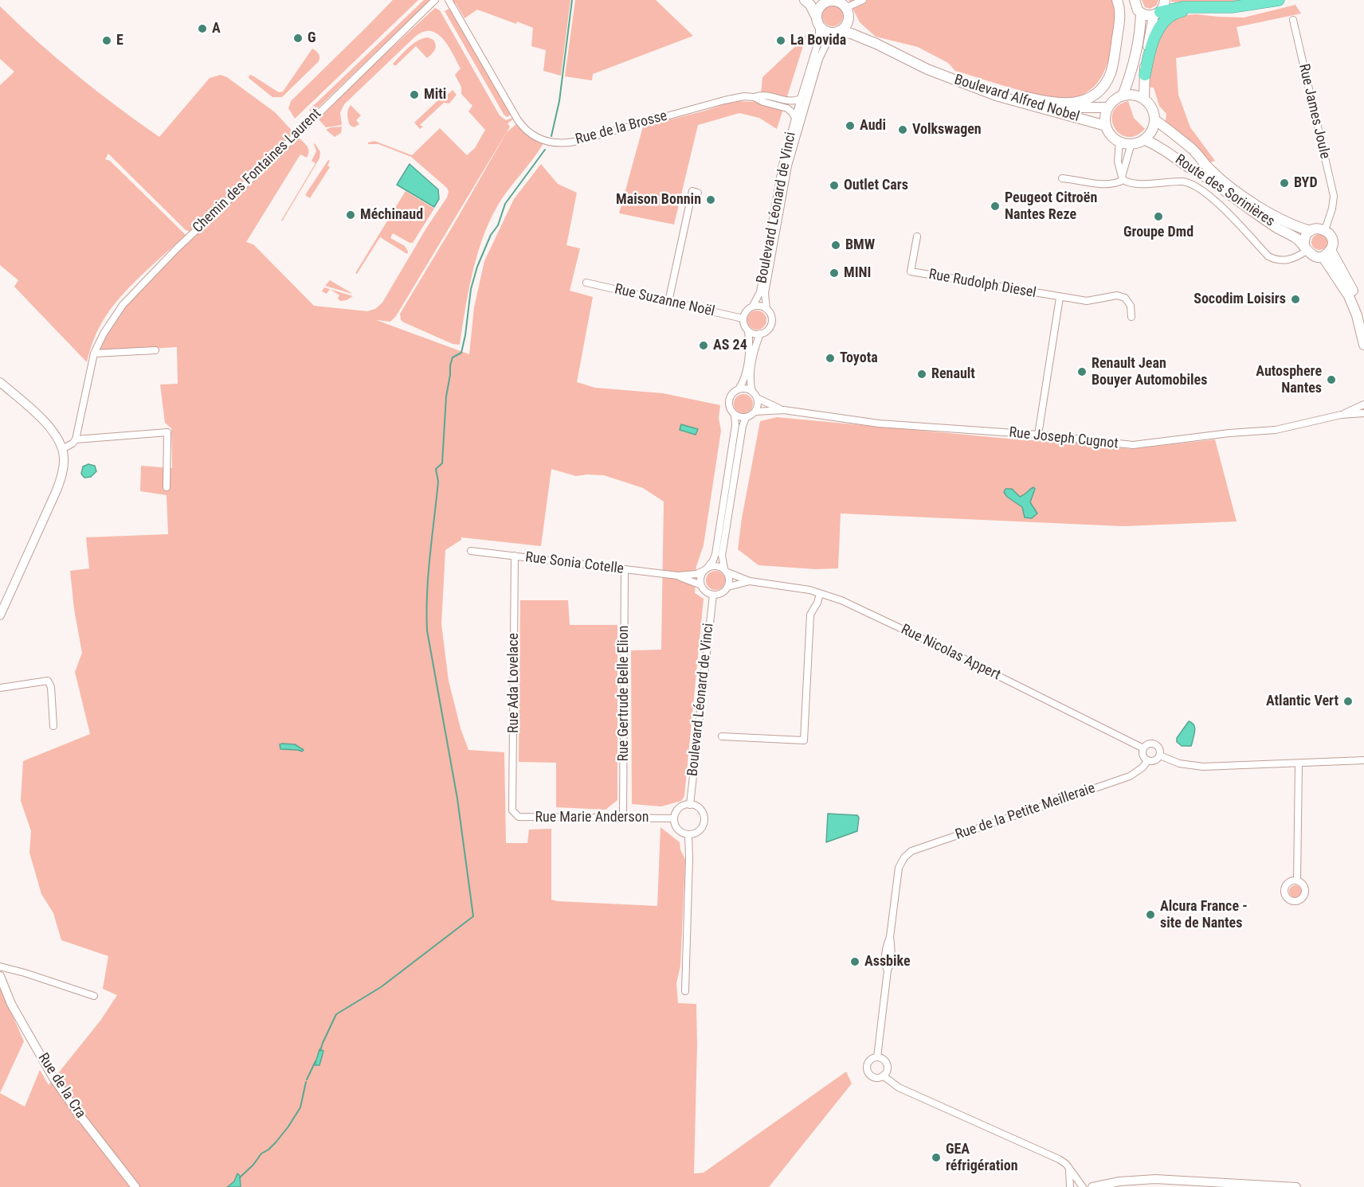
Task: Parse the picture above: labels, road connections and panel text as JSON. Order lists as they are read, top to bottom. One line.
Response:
{"streets":{"main road":["Boulevard Alfred Nobel","Route des Sorinières"],"street":["Rue James Joule","Rue de la Brosse","Chemin des Fontaines Laurent","Boulevard Léonard de Vinci","Rue Rudolph Diesel","Rue Suzanne Noël","Rue Joseph Cugnot","Rue Sonia Cotelle","Rue Nicolas Appert","Rue Ada Lovelace","Rue Gertrude Belle Elion","Rue de la Petite Meilleraie","Rue Marie Anderson","Rue de la Cra"]},"crossings":[["Boulevard Alfred Nobel","Route des Sorinières"],["Boulevard Alfred Nobel","Boulevard Léonard de Vinci"],["Rue James Joule","Route des Sorinières"],["Rue de la Brosse","Boulevard Léonard de Vinci"],["Boulevard Léonard de Vinci","Rue Suzanne Noël"],["Boulevard Léonard de Vinci","Rue Marie Anderson"],["Rue Sonia Cotelle","Rue Ada Lovelace"],["Rue Sonia Cotelle","Rue Gertrude Belle Elion"],["Rue Nicolas Appert","Rue de la Petite Meilleraie"],["Rue Ada Lovelace","Rue Marie Anderson"],["Rue Gertrude Belle Elion","Rue Marie Anderson"]],"places":["A","G","E","La Bovida","Miti","Audi","Volkswagen","BYD","Outlet Cars","Maison Bonnin","Peugeot Citroën Nantes Reze","Méchinaud","Groupe Dmd","BMW","MINI","Socodim Loisirs","AS 24","Toyota","Renault Jean Bouyer Automobiles","Renault","Autosphere Nantes","Atlantic Vert","Alcura France - site de Nantes","Assbike","GEA réfrigération"]}
